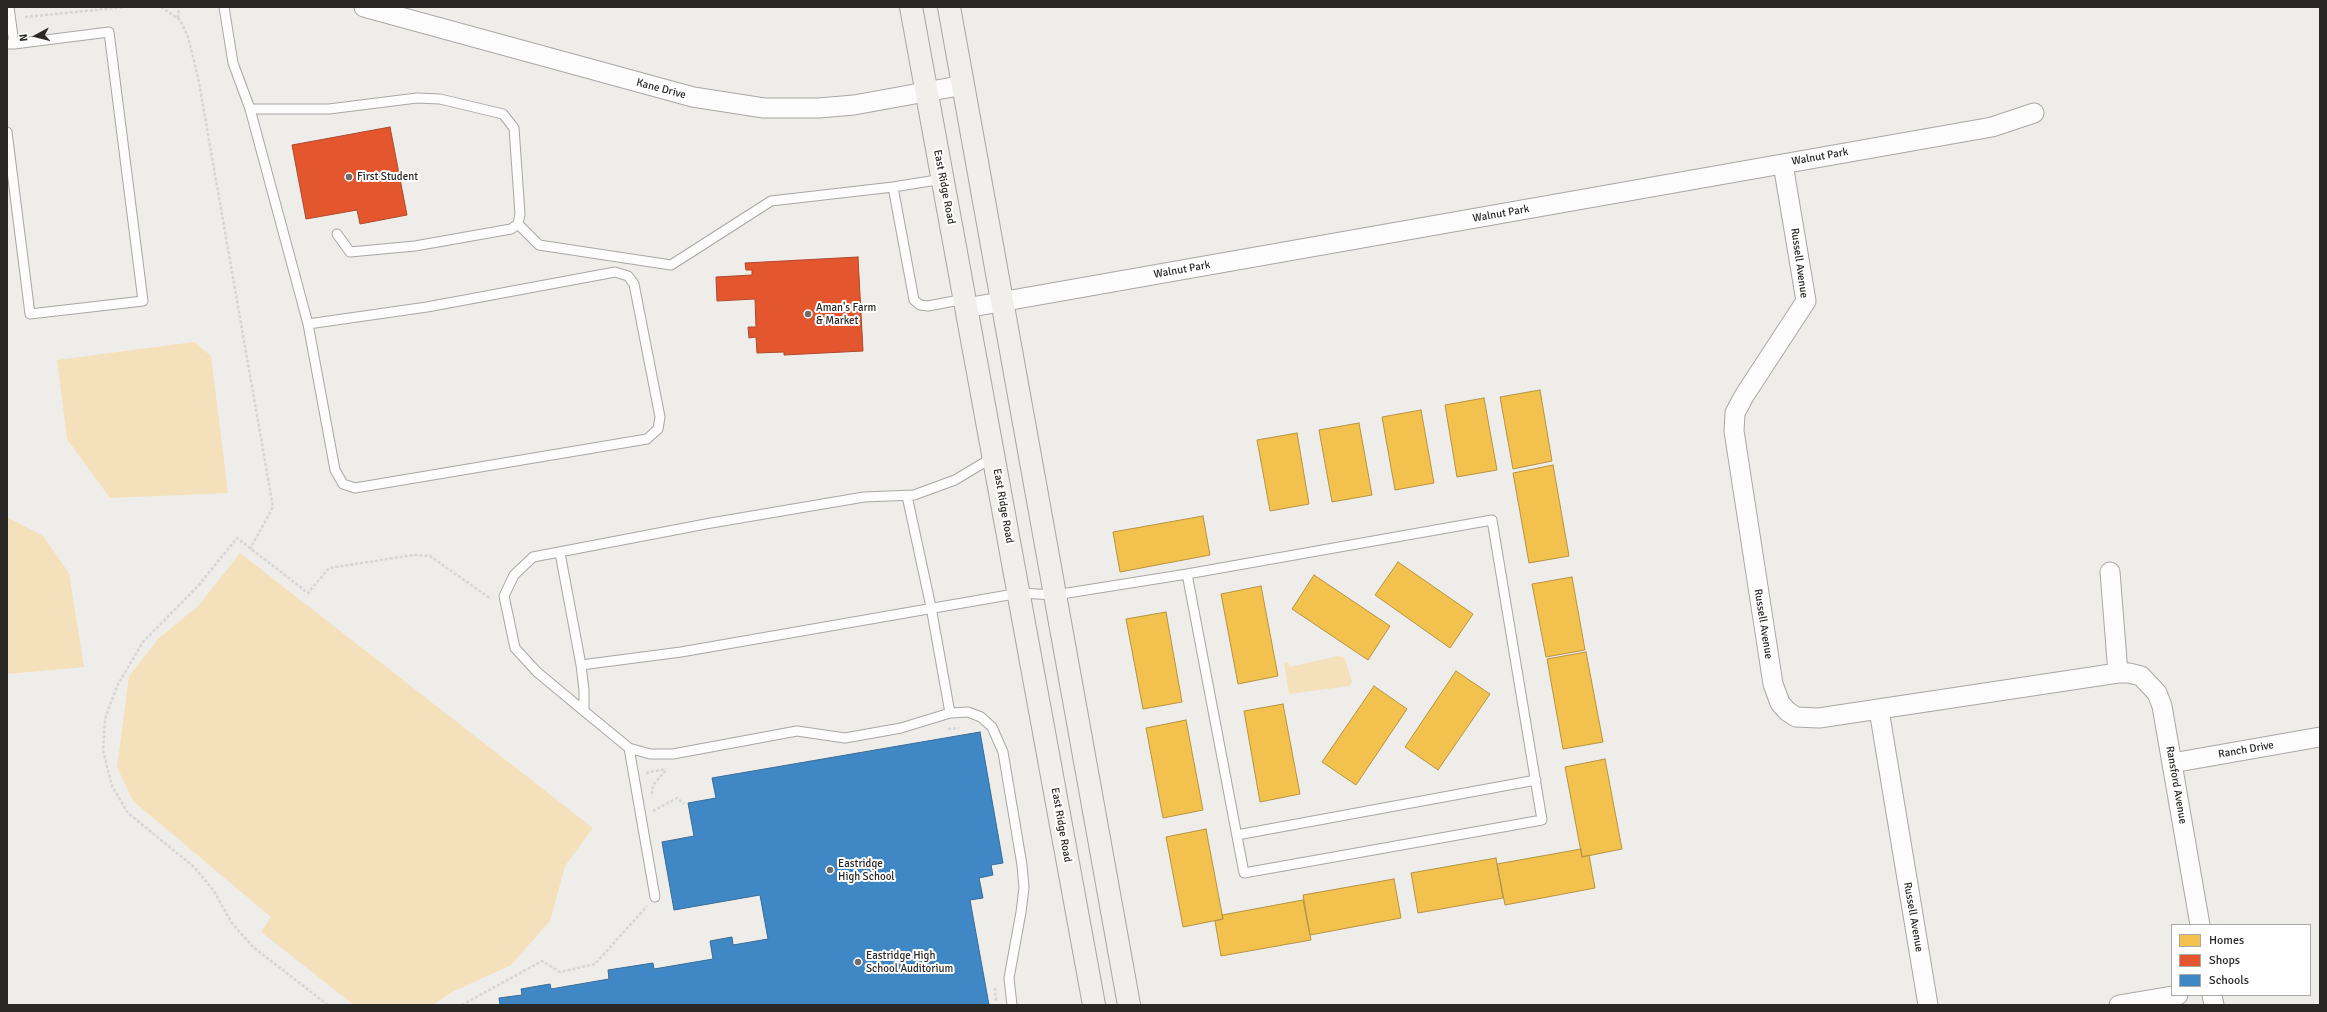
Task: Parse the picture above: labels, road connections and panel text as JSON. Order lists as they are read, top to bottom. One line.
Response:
{"streets":{"main road":["East Ridge Road"],"street":["Kane Drive","Walnut Park","Russell Avenue","Ranch Drive","Ransford Avenue"]},"crossings":[["Kane Drive","East Ridge Road"],["Walnut Park","East Ridge Road"],["Walnut Park","Russell Avenue"],["Russell Avenue","Ransford Avenue"],["Ranch Drive","Ransford Avenue"]],"places":["First Student","Aman's Farm & Market","Eastridge High School","Eastridge High School Auditorium"],"legend":["Homes","Shops","Schools"],"north":"left"}
